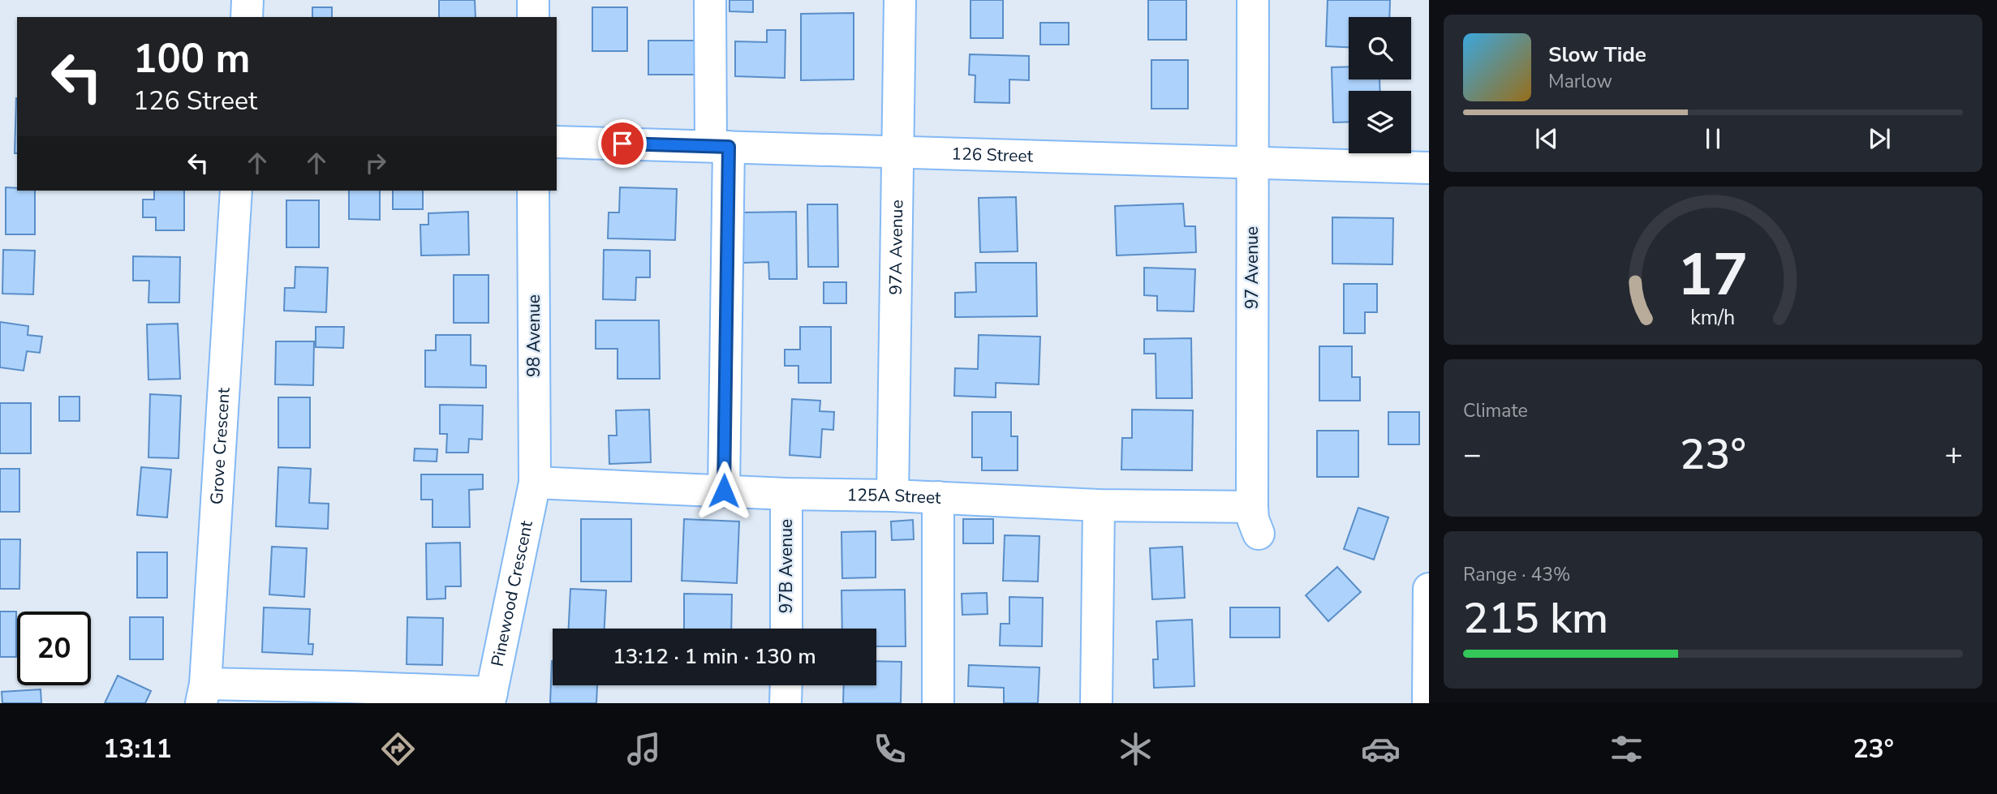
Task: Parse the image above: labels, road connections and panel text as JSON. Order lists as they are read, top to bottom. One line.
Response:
{"streets":{"street":["126 Street","97A Avenue","97 Avenue","98 Avenue","Grove Crescent","125A Street","97B Avenue","Pinewood Crescent"]},"crossings":[["126 Street","97A Avenue"],["126 Street","97 Avenue"],["97A Avenue","125A Street"],["97 Avenue","125A Street"],["98 Avenue","125A Street"],["98 Avenue","Pinewood Crescent"],["125A Street","97B Avenue"],["125A Street","Pinewood Crescent"]],"page":{"turn":["100 m","126 Street"],"song":["Slow Tide","Marlow"],"tile":["Climate",["Range · 43%","215 km"]],"heat":["−","23°","+"],"limit":"20","trip":"13:12 · 1 min · 130 m","tabs":["13:11","23°"],"gauge":["17","km/h"]}}
